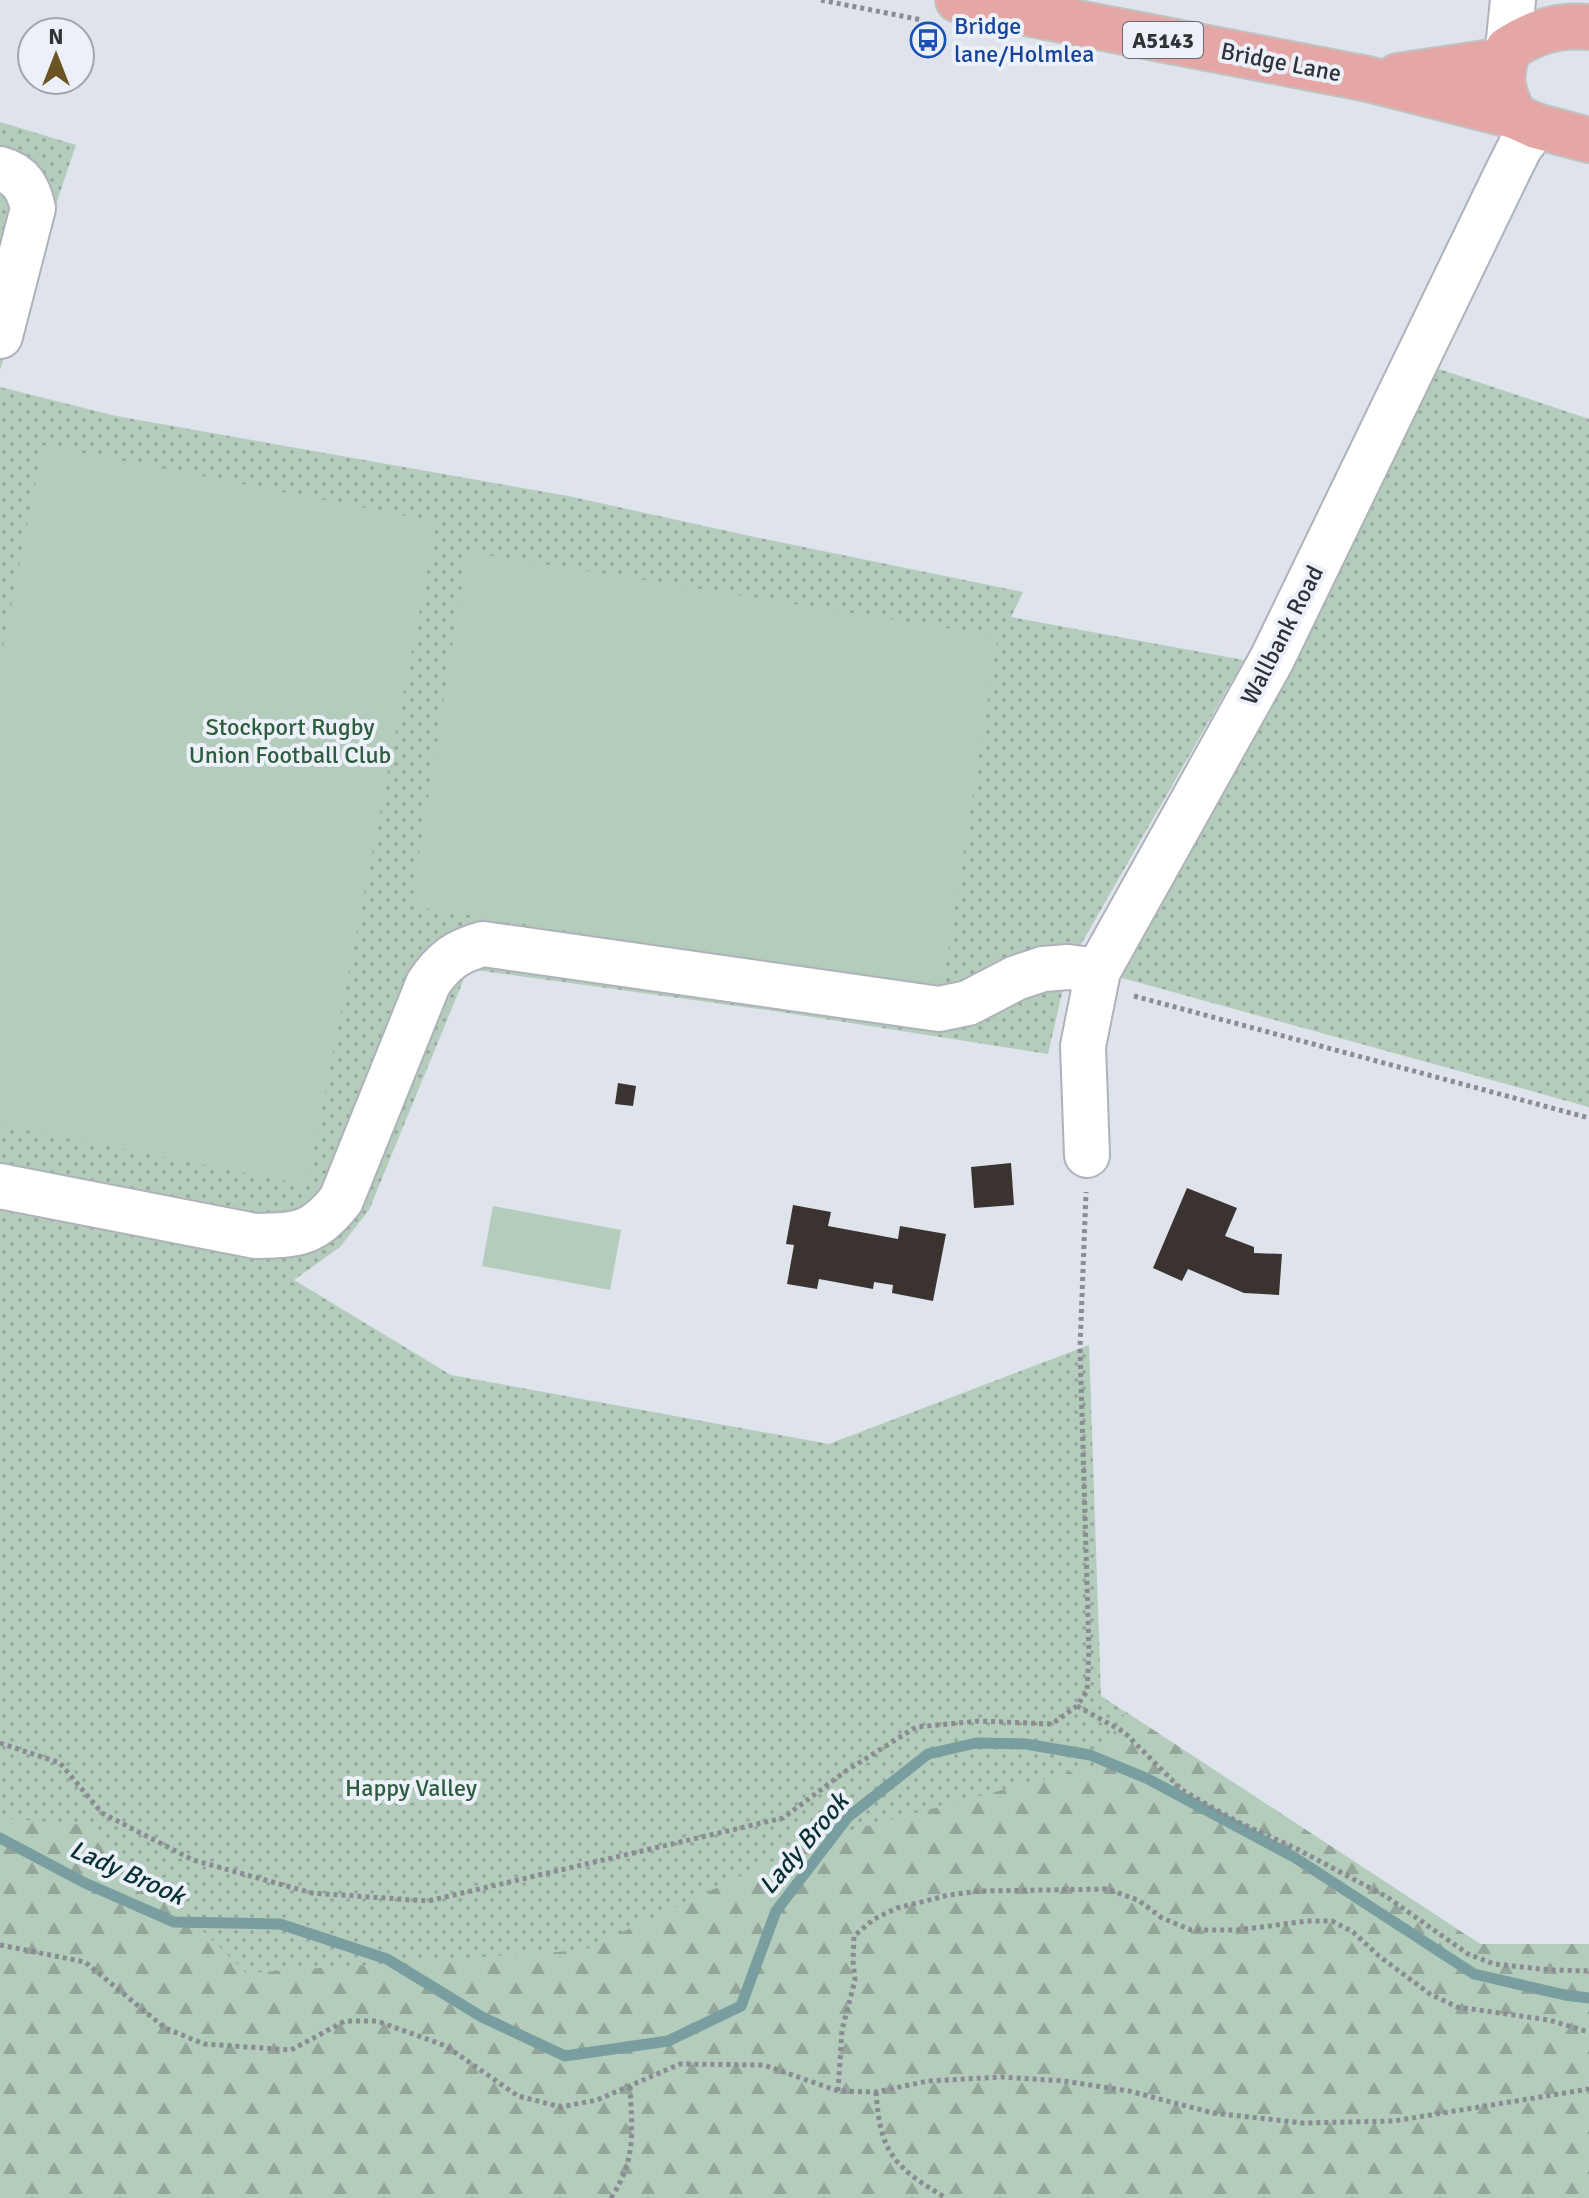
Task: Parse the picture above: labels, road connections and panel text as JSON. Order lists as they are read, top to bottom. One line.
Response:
{"streets":{"main road":["A5143","Bridge Lane"],"street":["Wallbank Road"]},"crossings":[["Bridge Lane","Wallbank Road"]],"water":["Lady Brook"],"parks":["Stockport Rugby Union Football Club","Happy Valley"],"places":{"bus stop":["Bridge lane/Holmlea"]},"north":"top"}
